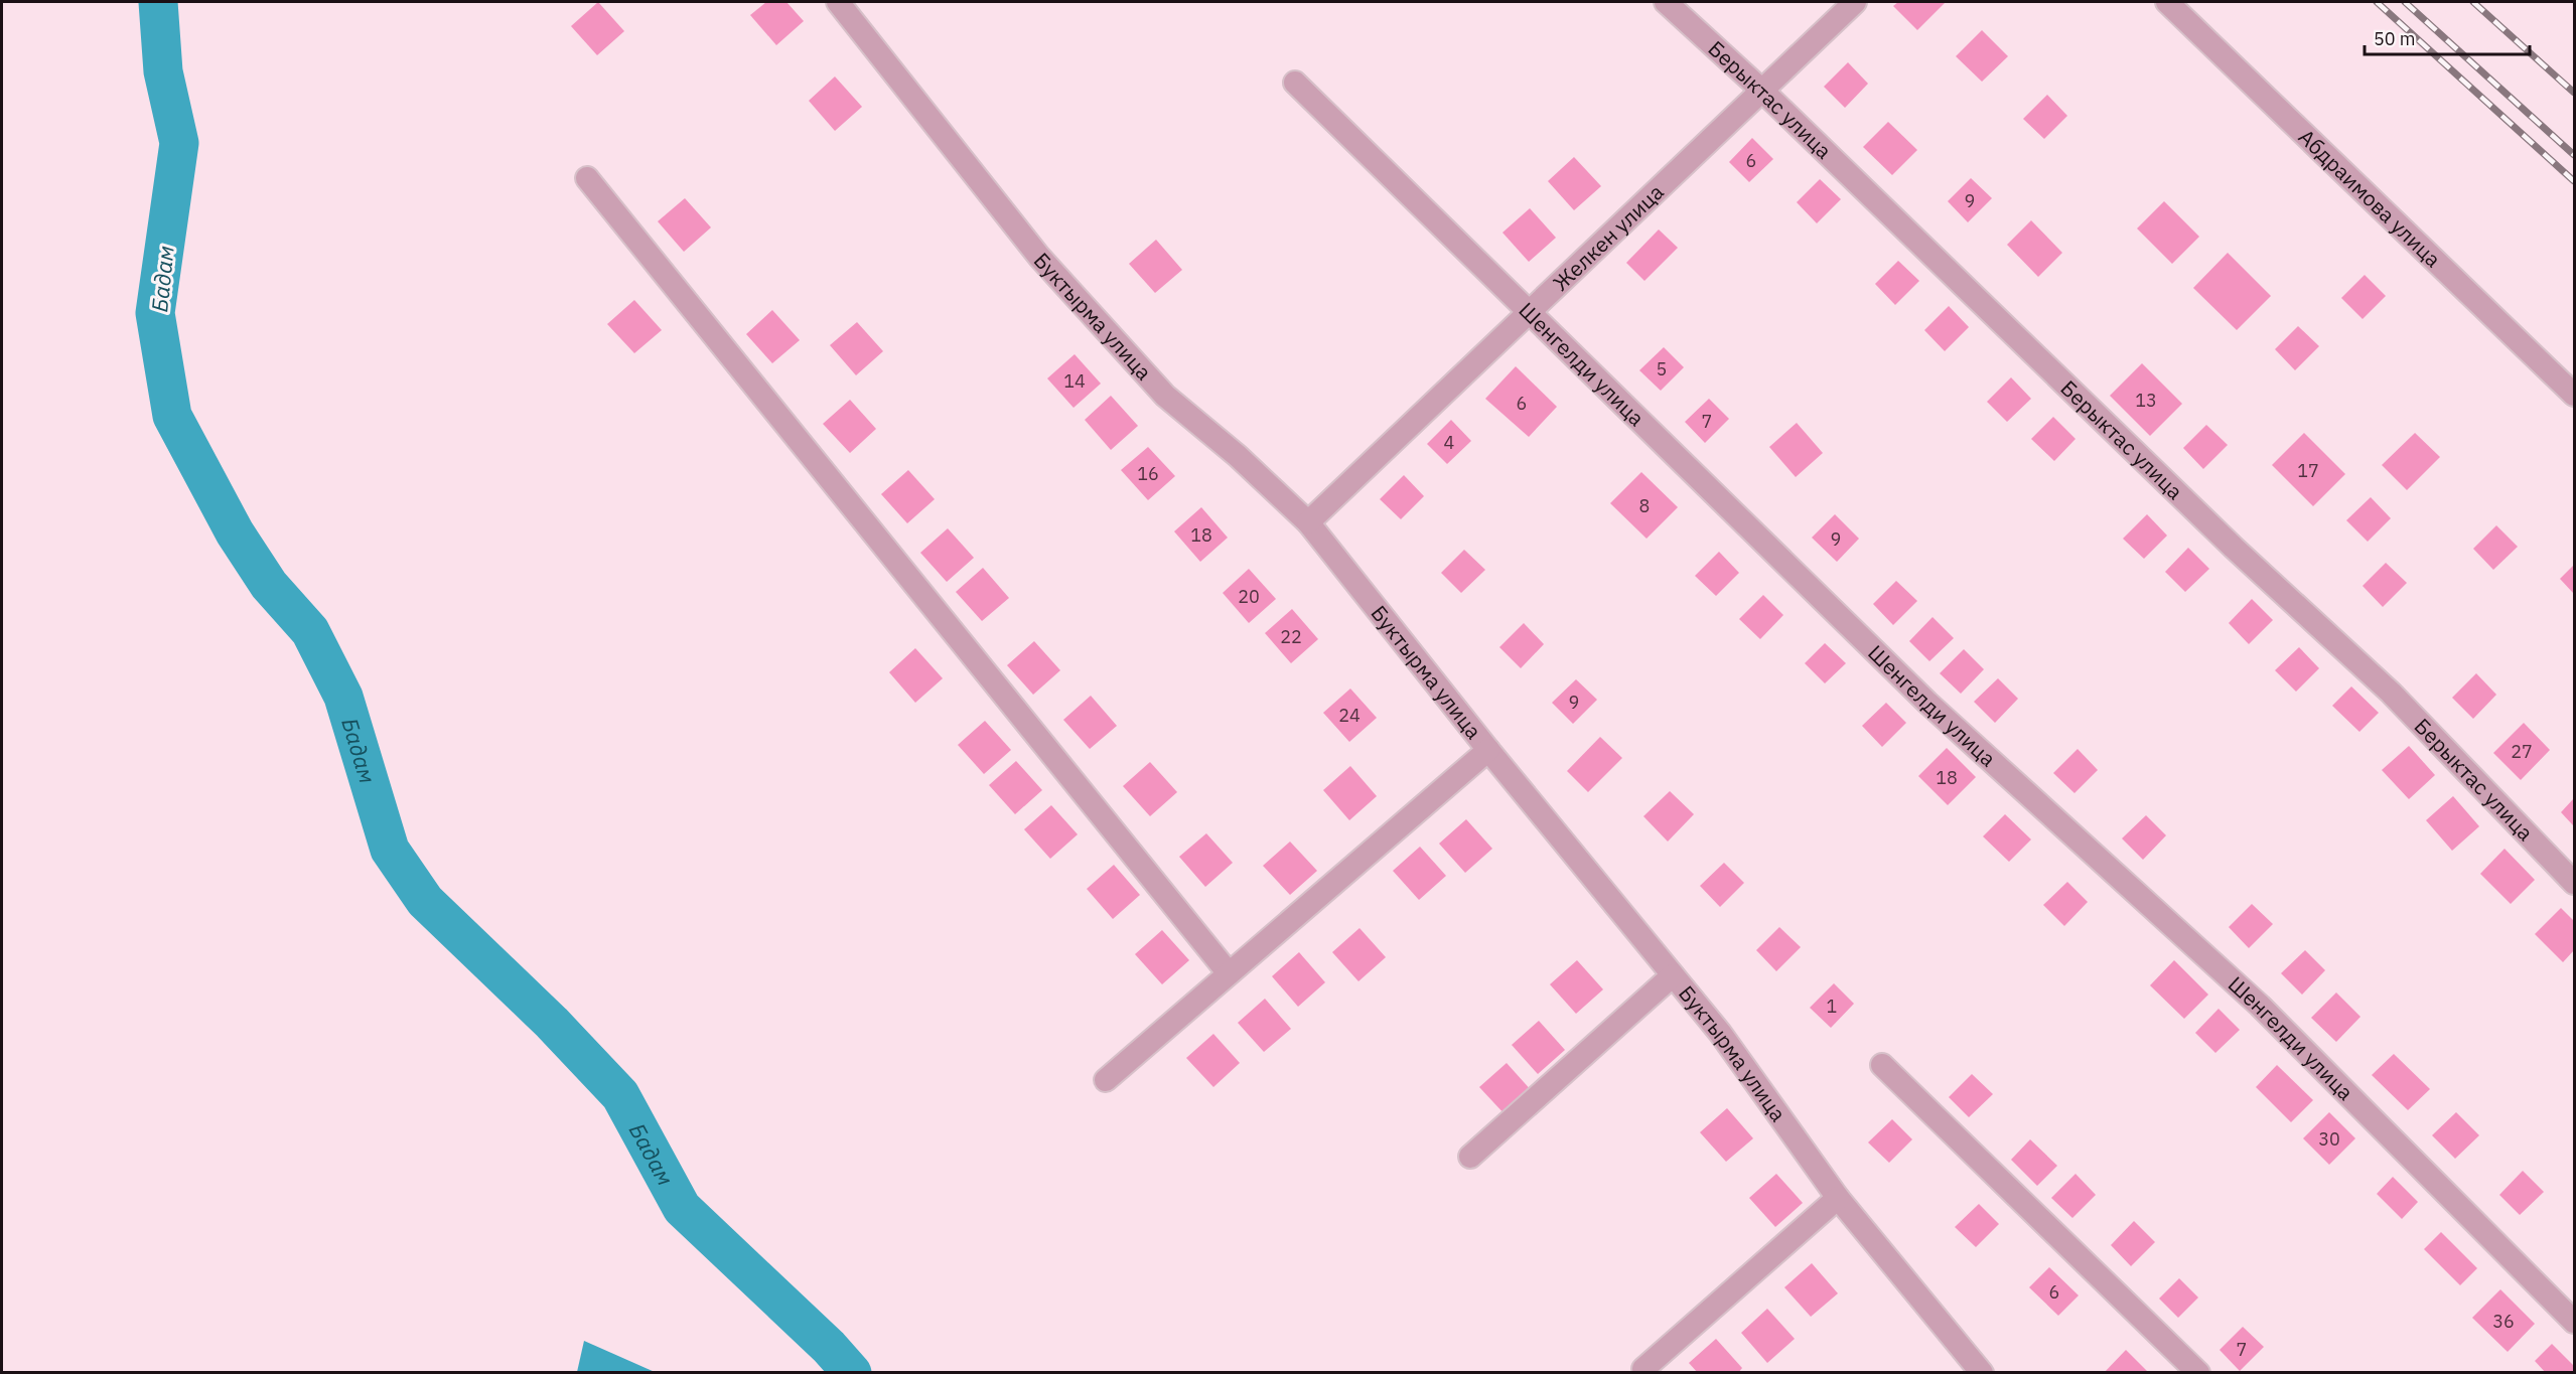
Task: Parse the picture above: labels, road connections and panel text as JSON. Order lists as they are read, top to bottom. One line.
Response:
{"streets":{"street":["Берыктас улица","Абдраимова улица","Желкен улица","Буктырма улица","Шенгелди улица"]},"crossings":[["Берыктас улица","Желкен улица"],["Желкен улица","Буктырма улица"],["Желкен улица","Шенгелди улица"]],"water":["Бадам"],"house_numbers":["6","9","5","14","13","6","7","4","17","16","8","18","9","20","22","9","24","27","18","1","30","6","36","7"],"scale_bar":"50 m"}
